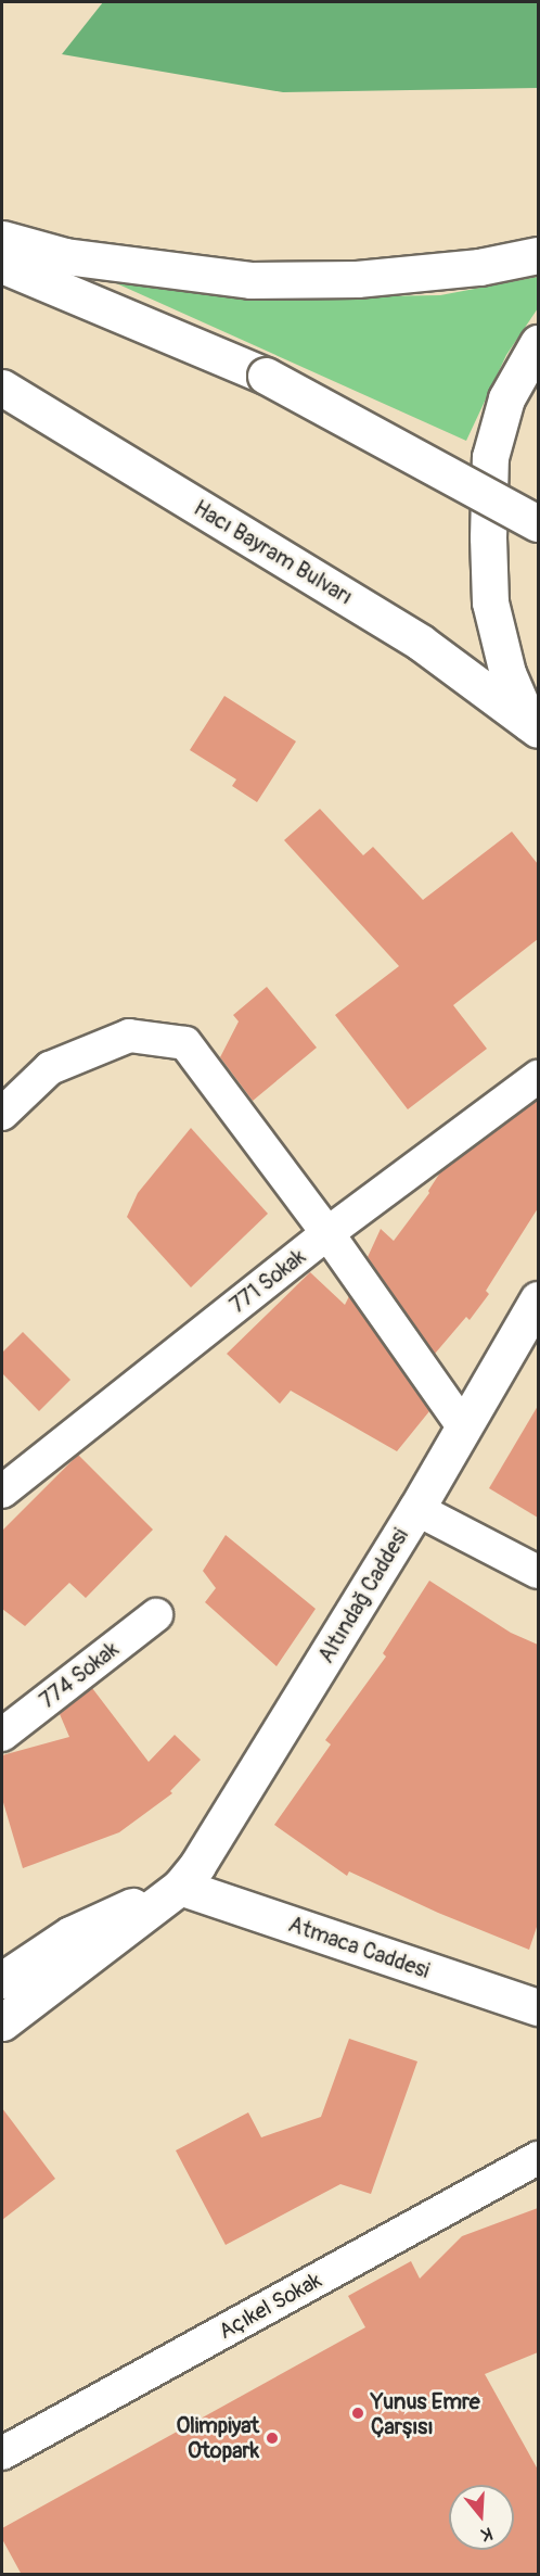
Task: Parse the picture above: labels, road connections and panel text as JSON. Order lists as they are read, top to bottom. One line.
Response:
{"streets":{"main road":["Hacı Bayram Bulvarı","Altındağ Caddesi","Atmaca Caddesi"],"street":["771 Sokak","774 Sokak","Açıkel Sokak"]},"crossings":[["Altındağ Caddesi","Atmaca Caddesi"]],"places":["Yunus Emre Çarşısı","Olimpiyat Otopark"],"north":"bottom"}
